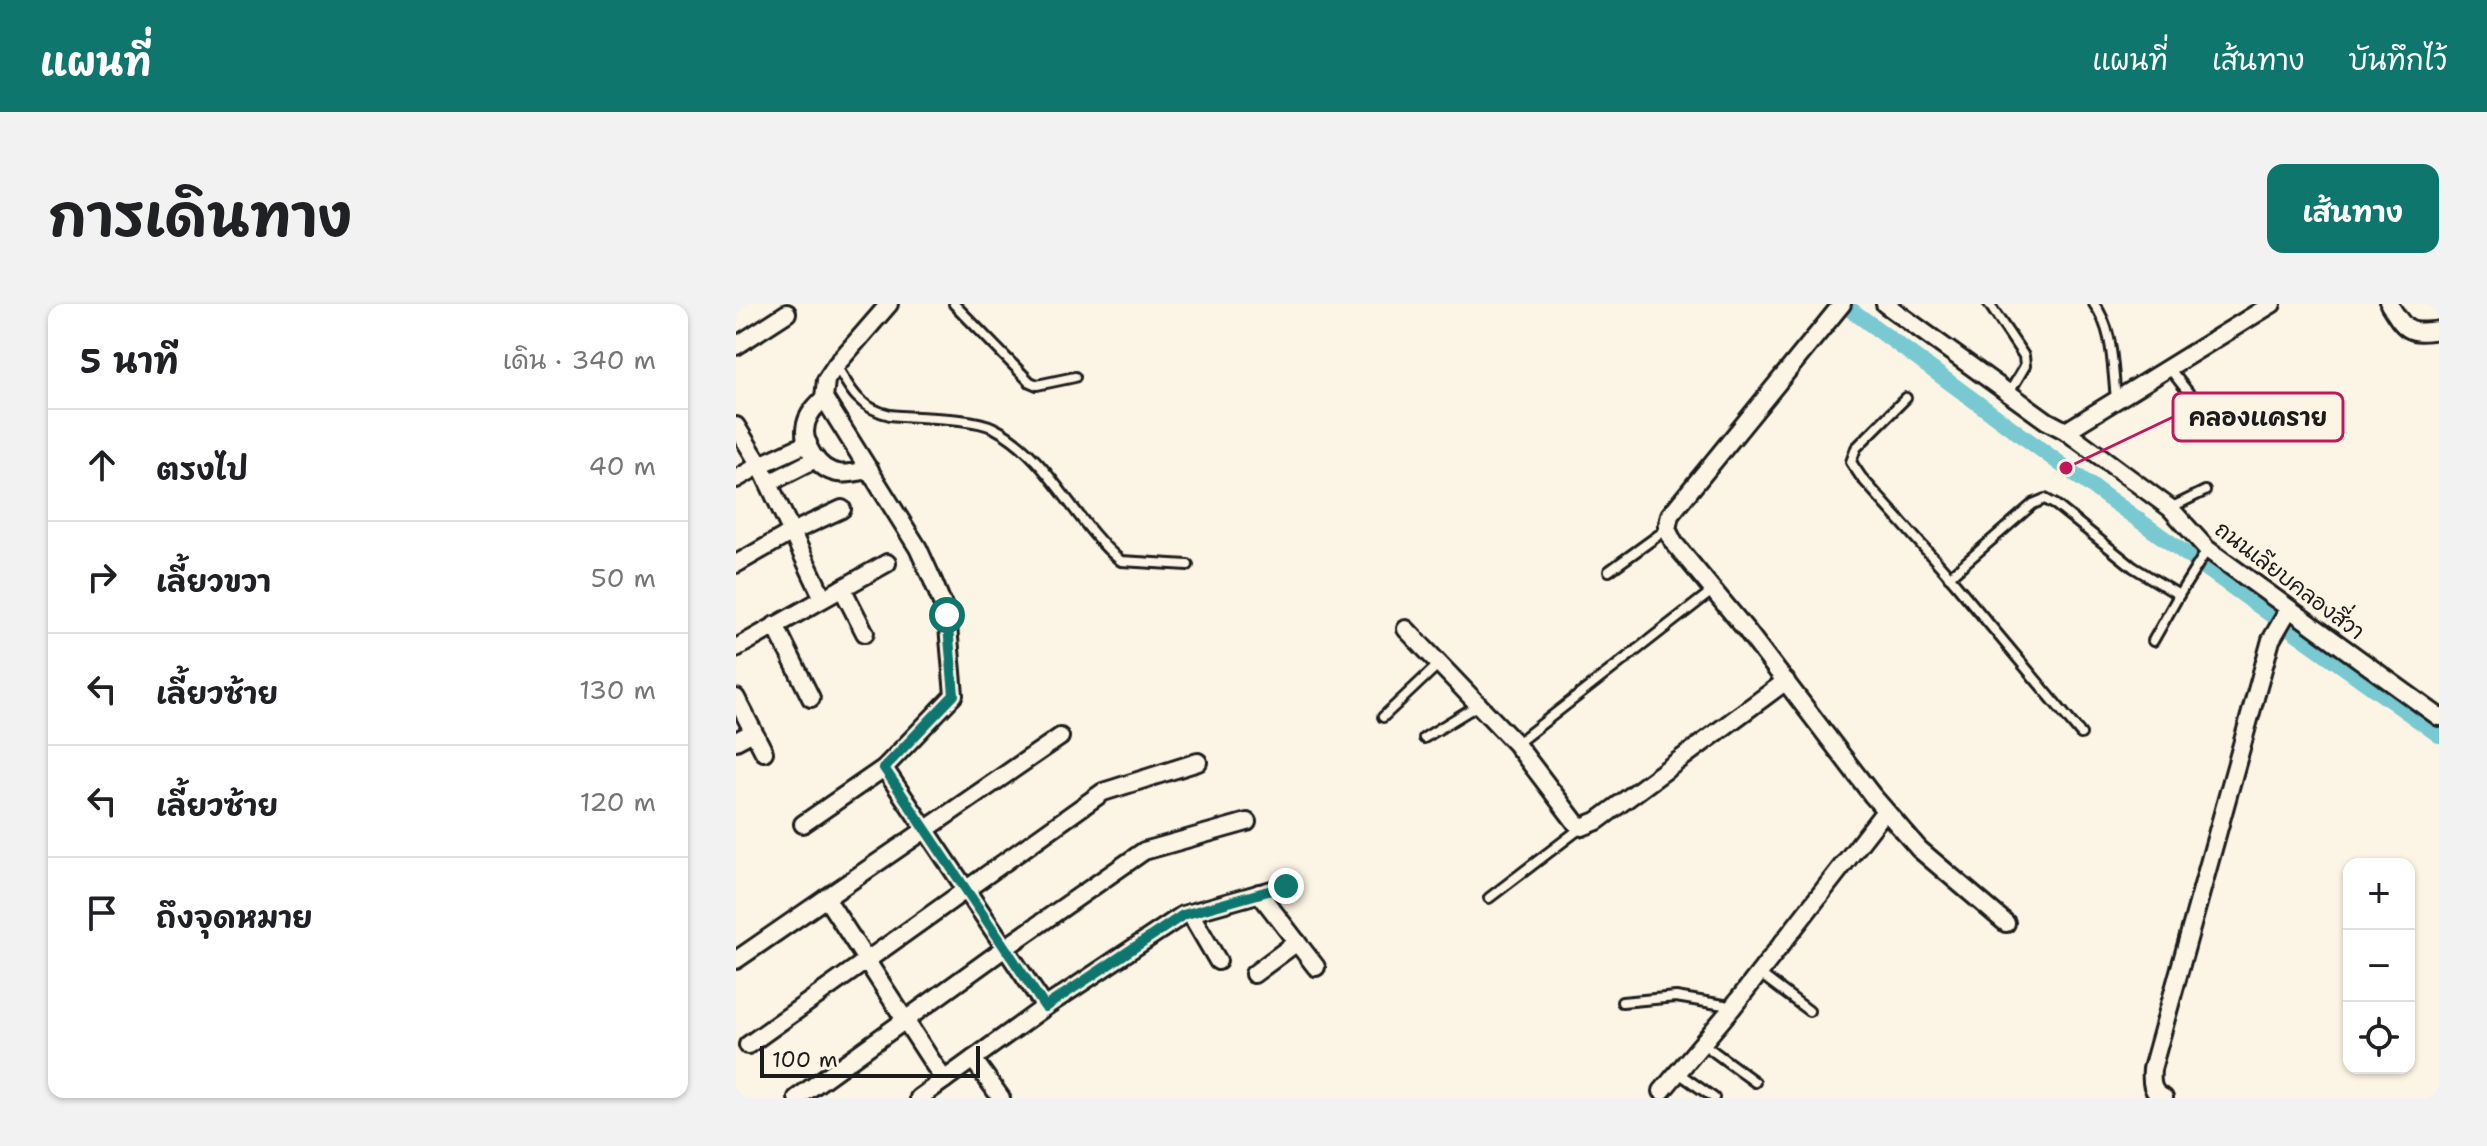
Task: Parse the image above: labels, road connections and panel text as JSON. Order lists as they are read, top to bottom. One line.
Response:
{"streets":{"street":["ถนนเลียบคลองสี่วา"]},"places":["คลองเเคราย"],"scale_bar":"100 m","page":{"header":"แผนที่","nav":["แผนที่","เส้นทาง","บันทึกไว้"],"title":"การเดินทาง","buttons":"เส้นทาง","heading":["5 นาที","เดิน · 340 m"],"list":[["ตรงไป","40 m"],["เลี้ยวขวา","50 m"],["เลี้ยวซ้าย","130 m"],["เลี้ยวซ้าย","120 m"],"ถึงจุดหมาย"],"map_buttons":["+","−"],"scale":"100 m"}}
